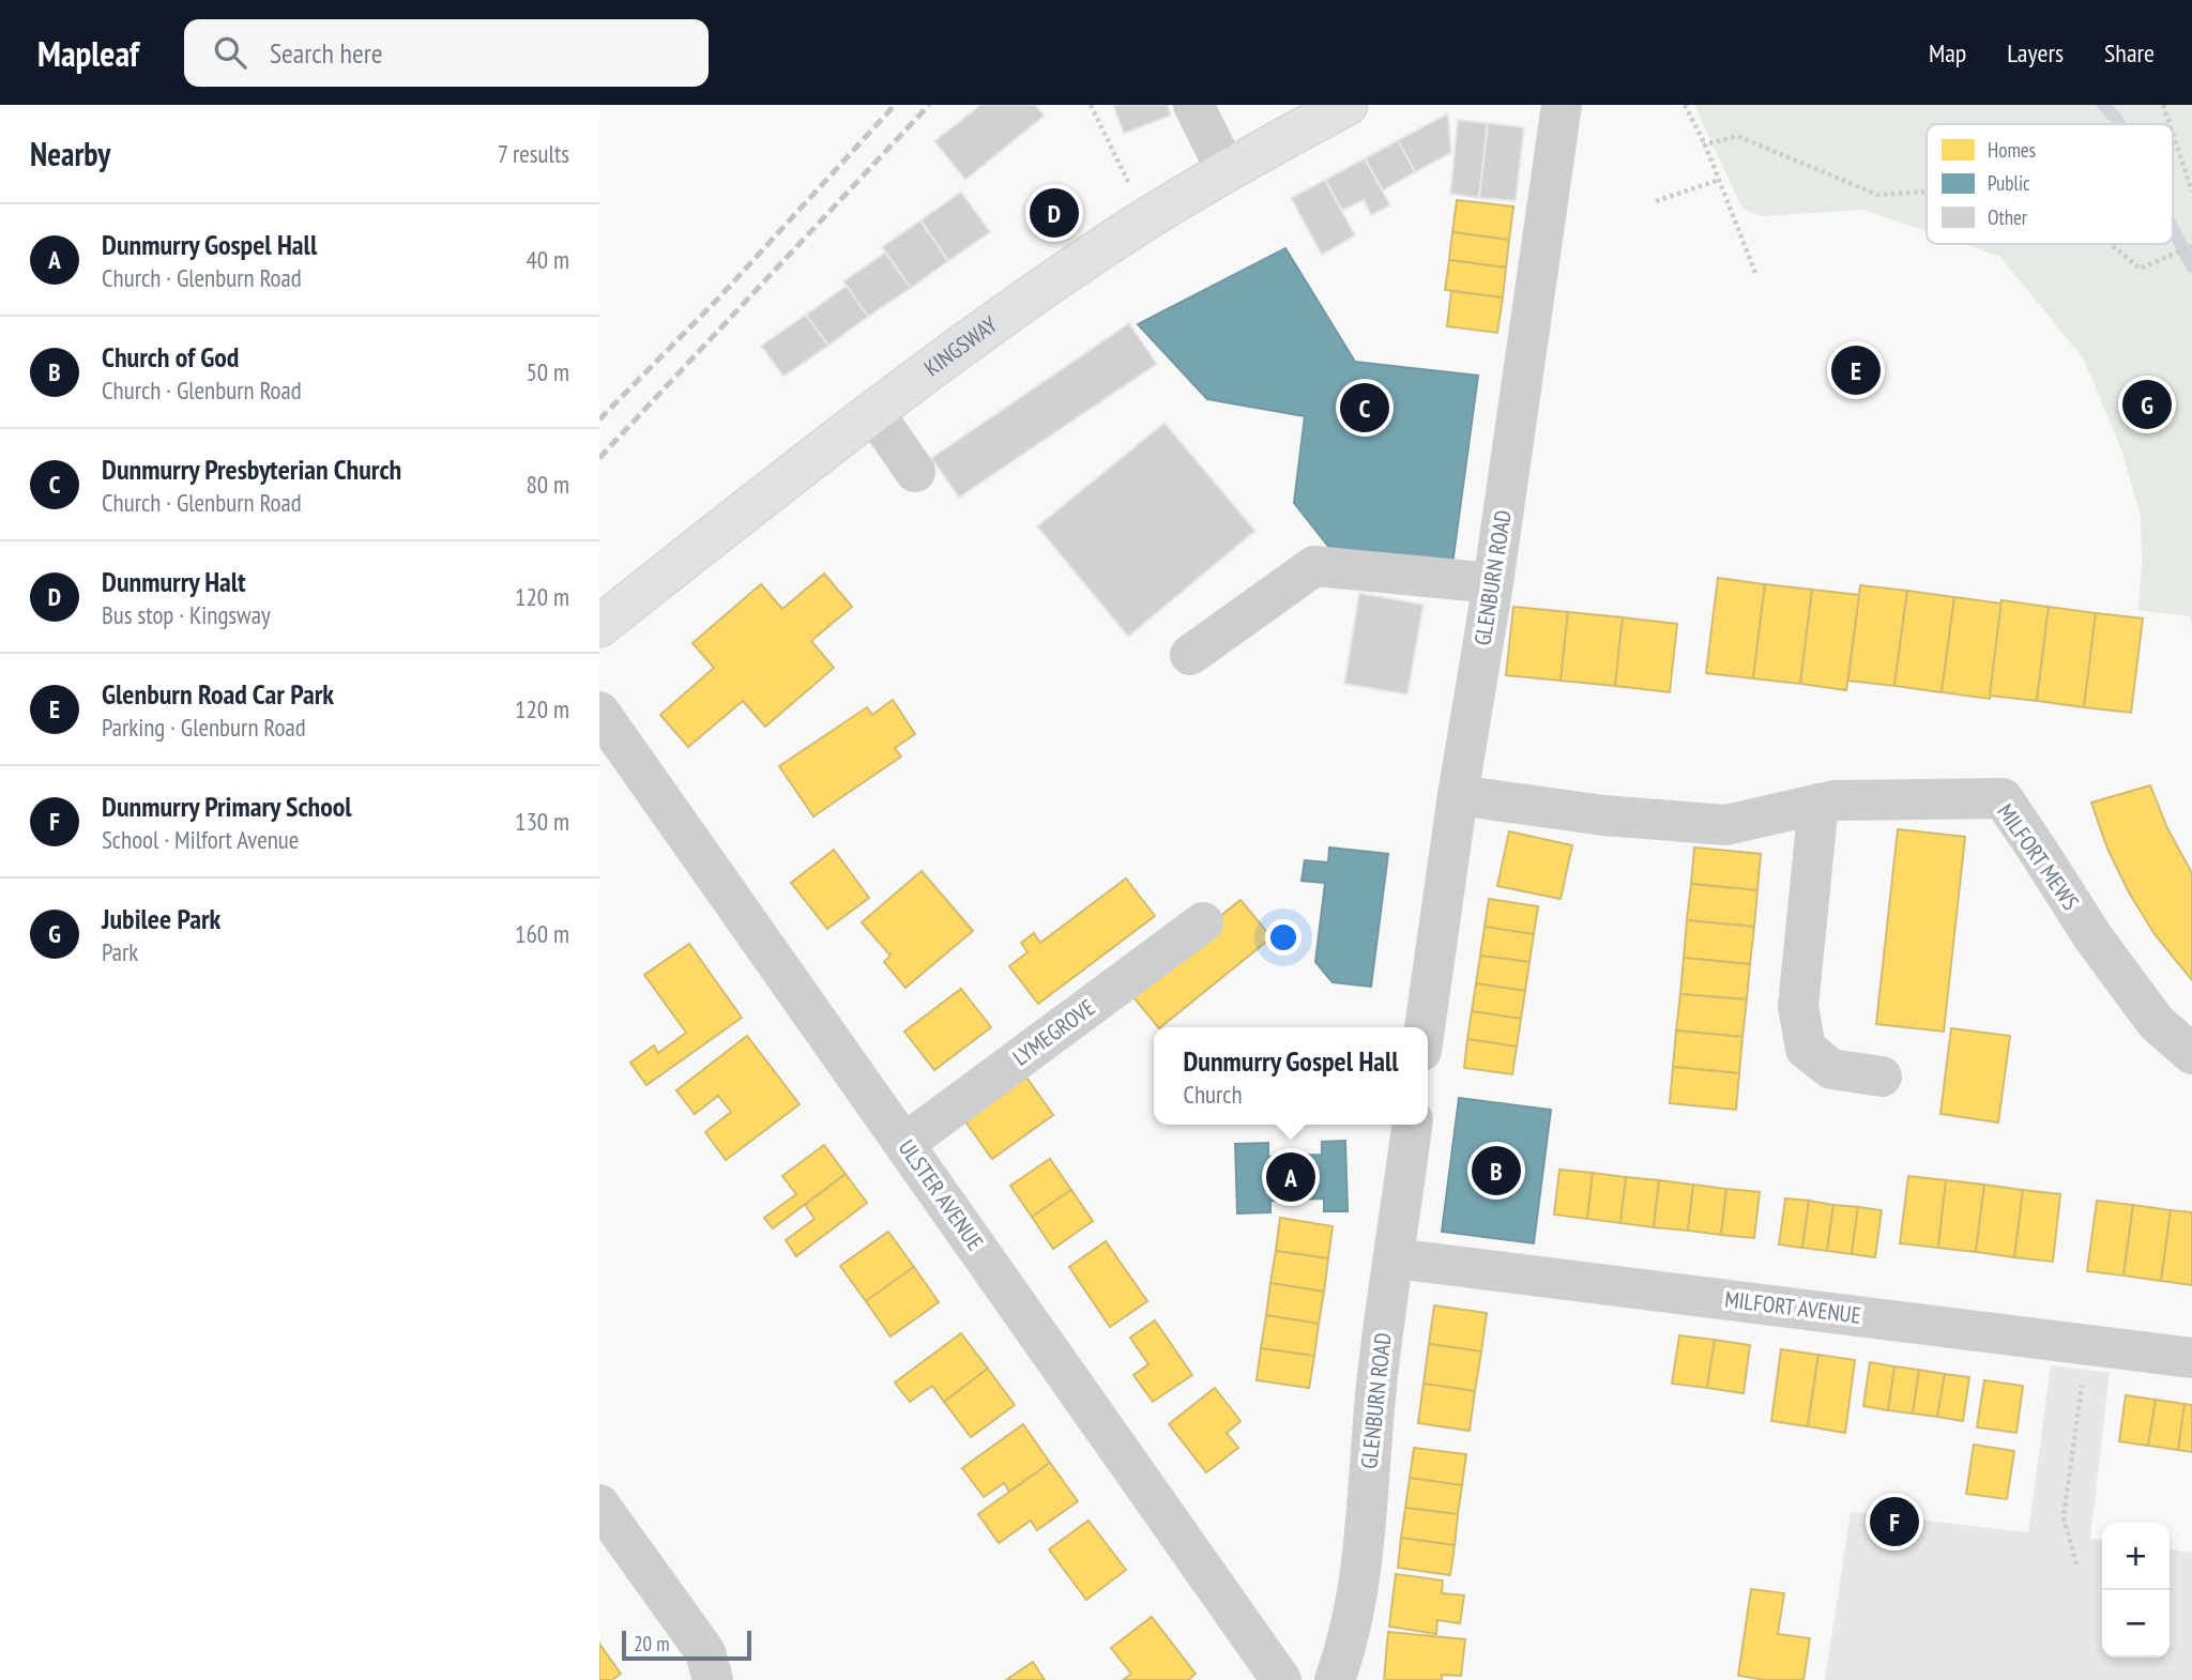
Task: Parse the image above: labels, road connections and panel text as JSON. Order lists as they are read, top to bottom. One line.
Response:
{"streets":{"main road":["KINGSWAY"],"street":["GLENBURN ROAD","MILFORT MEWS","LYMEGROVE","ULSTER AVENUE","MILFORT AVENUE"]},"crossings":[["GLENBURN ROAD","MILFORT MEWS"],["GLENBURN ROAD","MILFORT AVENUE"],["LYMEGROVE","ULSTER AVENUE"]],"legend":["Homes","Public","Other"],"scale_bar":"20 m","page":{"header":"Mapleaf","search":"Search here","nav":["Map","Layers","Share"],"heading":["Nearby","7 results"],"pins":["D","E","G","C","B","A","F"],"list":[{"mark":"A","name":"Dunmurry Gospel Hall","note":"Church · Glenburn Road","value":"40 m"},{"mark":"B","name":"Church of God","note":"Church · Glenburn Road","value":"50 m"},{"mark":"C","name":"Dunmurry Presbyterian Church","note":"Church · Glenburn Road","value":"80 m"},{"mark":"D","name":"Dunmurry Halt","note":"Bus stop · Kingsway","value":"120 m"},{"mark":"E","name":"Glenburn Road Car Park","note":"Parking · Glenburn Road","value":"120 m"},{"mark":"F","name":"Dunmurry Primary School","note":"School · Milfort Avenue","value":"130 m"},{"mark":"G","name":"Jubilee Park","note":"Park","value":"160 m"}],"popup":["Dunmurry Gospel Hall","Church"],"map_buttons":["+","−"],"scale":"20 m"}}
